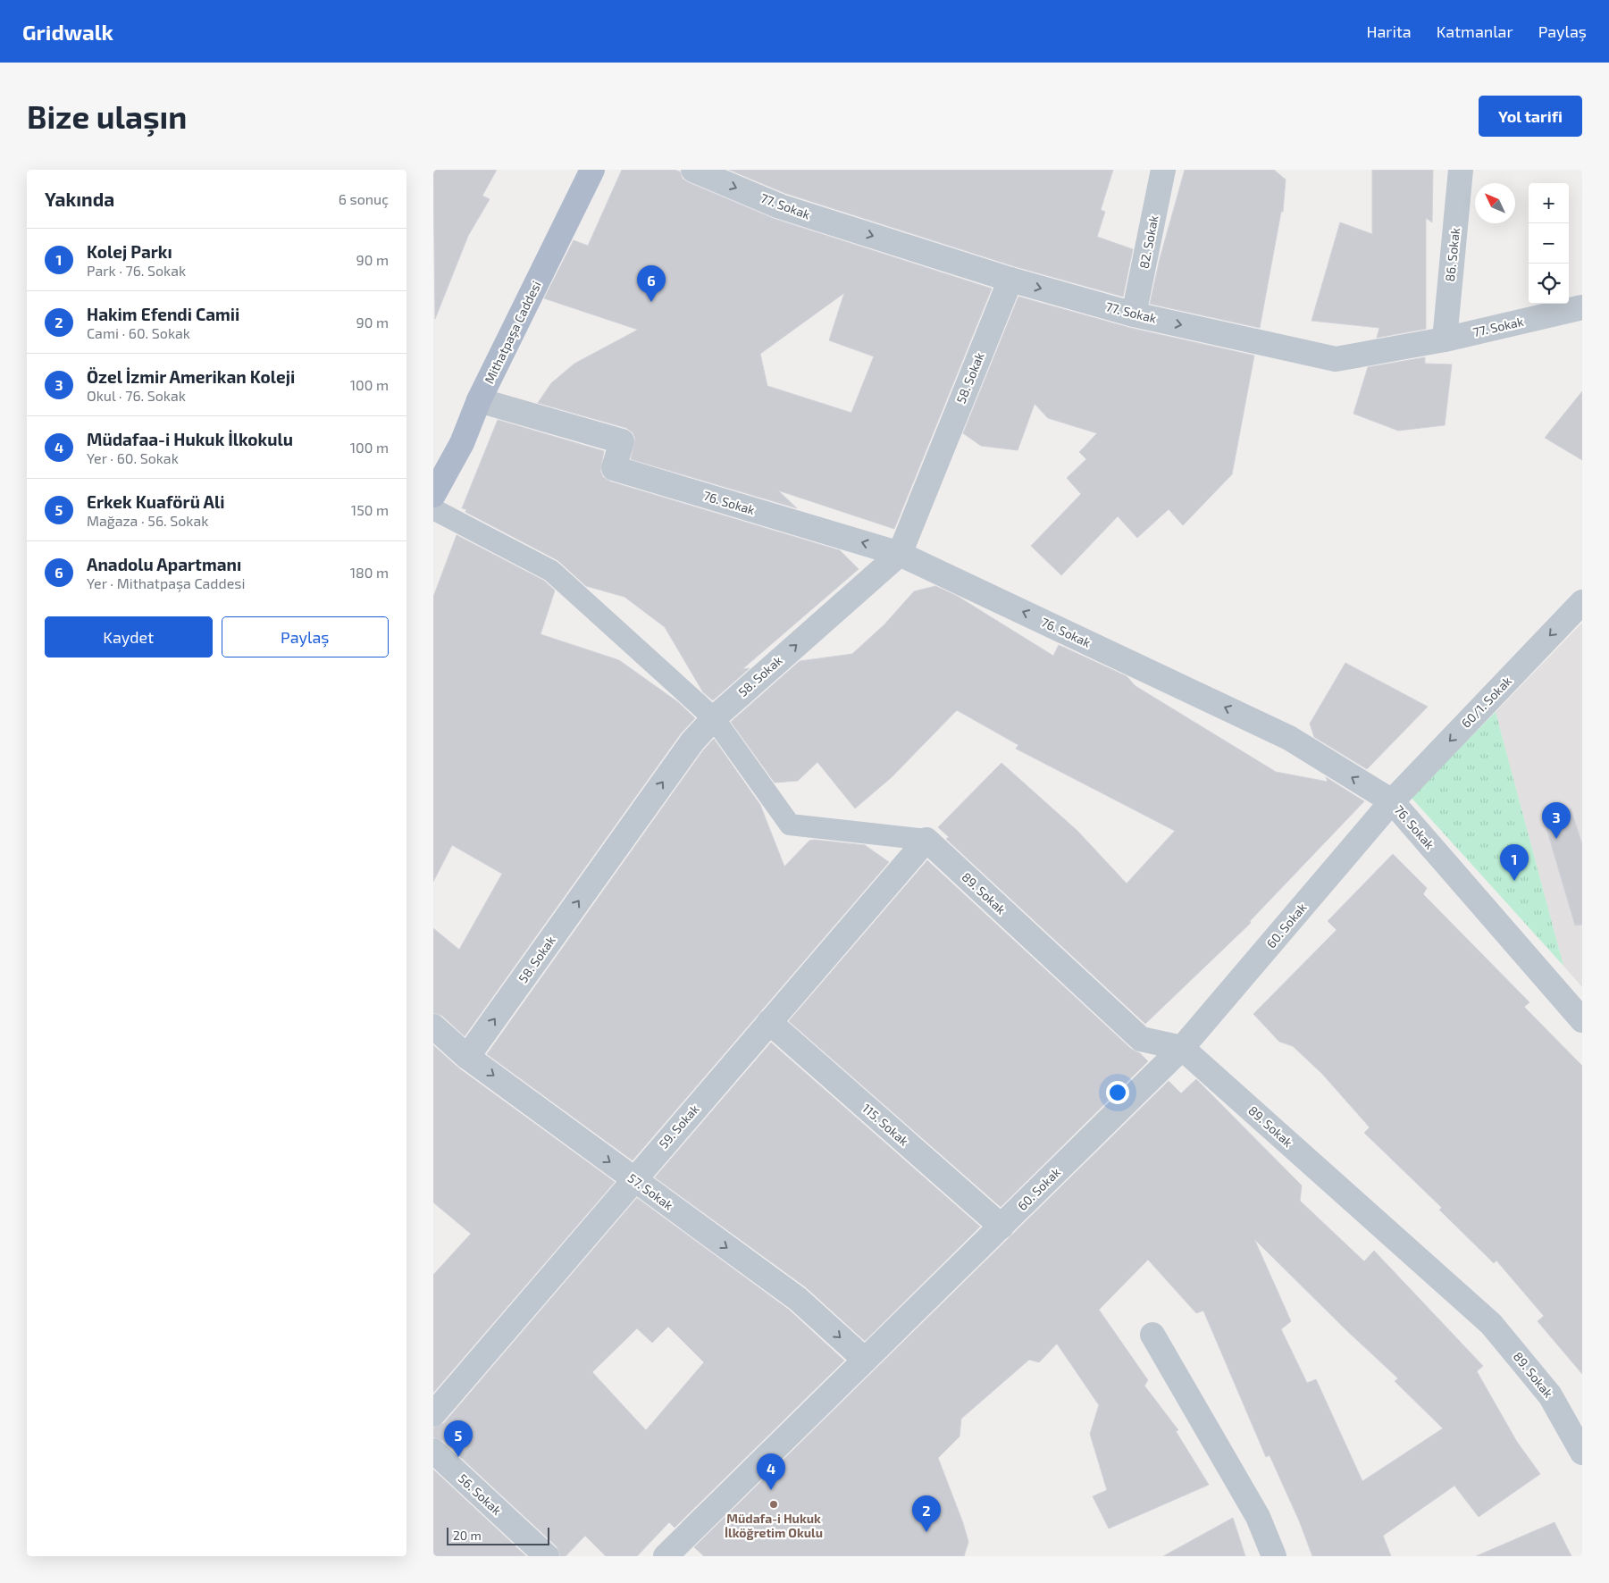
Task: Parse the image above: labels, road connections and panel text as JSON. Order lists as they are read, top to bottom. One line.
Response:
{"streets":{"main road":["Mithatpaşa Caddesi"],"street":["77. Sokak","82. Sokak","86. Sokak","58. Sokak","76. Sokak","60/1. Sokak","89. Sokak","60. Sokak","115. Sokak","59. Sokak","57. Sokak","56. Sokak"]},"crossings":[["77. Sokak","82. Sokak"],["77. Sokak","86. Sokak"],["77. Sokak","58. Sokak"],["Mithatpaşa Caddesi","76. Sokak"],["58. Sokak","76. Sokak"],["58. Sokak","57. Sokak"],["76. Sokak","60/1. Sokak"],["76. Sokak","60. Sokak"],["60/1. Sokak","60. Sokak"],["89. Sokak","60. Sokak"],["89. Sokak","59. Sokak"],["60. Sokak","115. Sokak"],["60. Sokak","57. Sokak"],["115. Sokak","59. Sokak"],["59. Sokak","57. Sokak"]],"one_way":["77. Sokak","58. Sokak","60/1. Sokak","57. Sokak"],"places":["Müdafa-i Hukuk İlköğretim Okulu"],"scale_bar":"20 m","north":"top left","page":{"header":"Gridwalk","nav":["Harita","Katmanlar","Paylaş"],"buttons":["Yol tarifi",["Kaydet","Paylaş"]],"title":"Bize ulaşın","heading":["Yakında","6 sonuç"],"map_buttons":["+","−"],"list":[{"mark":"1","name":"Kolej Parkı","note":"Park · 76. Sokak","value":"90 m"},{"mark":"2","name":"Hakim Efendi Camii","note":"Cami · 60. Sokak","value":"90 m"},{"mark":"3","name":"Özel İzmir Amerikan Koleji","note":"Okul · 76. Sokak","value":"100 m"},{"mark":"4","name":"Müdafaa-i Hukuk İlkokulu","note":"Yer · 60. Sokak","value":"100 m"},{"mark":"5","name":"Erkek Kuaförü Ali","note":"Mağaza · 56. Sokak","value":"150 m"},{"mark":"6","name":"Anadolu Apartmanı","note":"Yer · Mithatpaşa Caddesi","value":"180 m"}],"pins":["6","3","1","5","4","2"],"scale":"20 m"}}
